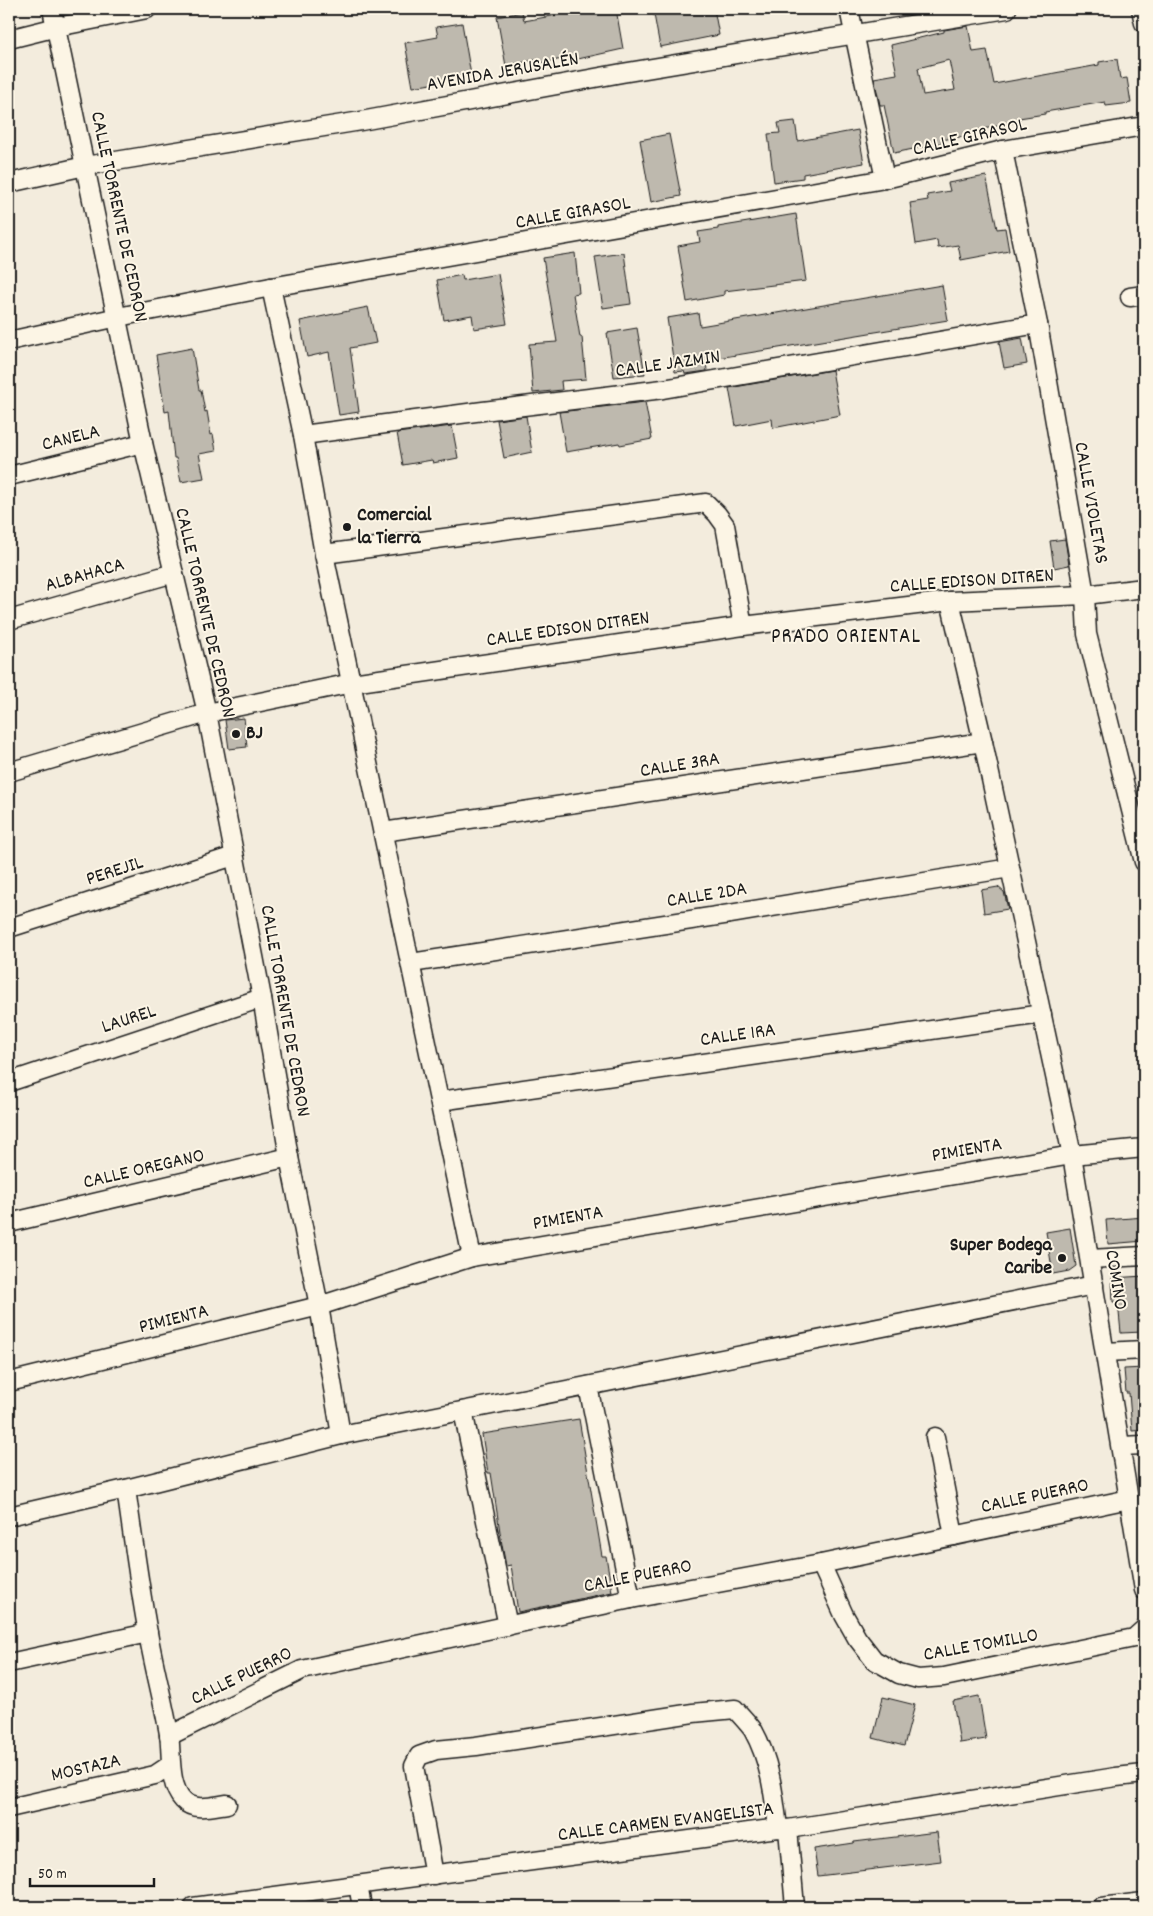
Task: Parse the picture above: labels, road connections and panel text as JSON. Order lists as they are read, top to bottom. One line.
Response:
{"streets":{"street":["AVENIDA JERUSALÉN","CALLE GIRASOL","CALLE TORRENTE DE CEDRON","CALLE JAZMIN","CANELA","CALLE VIOLETAS","ALBAHACA","CALLE EDISON DITREN","CALLE 3RA","PEREJIL","CALLE 2DA","LAUREL","CALLE 1RA","PIMIENTA","CALLE OREGANO","COMINO","CALLE PUERRO","CALLE TOMILLO","MOSTAZA","CALLE CARMEN EVANGELISTA"]},"crossings":[["AVENIDA JERUSALÉN","CALLE TORRENTE DE CEDRON"],["CALLE GIRASOL","CALLE TORRENTE DE CEDRON"],["CALLE GIRASOL","CALLE VIOLETAS"],["CALLE TORRENTE DE CEDRON","CANELA"],["CALLE TORRENTE DE CEDRON","ALBAHACA"],["CALLE TORRENTE DE CEDRON","CALLE EDISON DITREN"],["CALLE TORRENTE DE CEDRON","PEREJIL"],["CALLE TORRENTE DE CEDRON","LAUREL"],["CALLE TORRENTE DE CEDRON","PIMIENTA"],["CALLE TORRENTE DE CEDRON","CALLE OREGANO"],["CALLE JAZMIN","CALLE VIOLETAS"],["CALLE VIOLETAS","CALLE EDISON DITREN"],["CALLE EDISON DITREN","COMINO"],["CALLE 3RA","COMINO"],["CALLE 2DA","COMINO"],["CALLE 1RA","COMINO"],["PIMIENTA","COMINO"],["COMINO","CALLE PUERRO"],["CALLE PUERRO","CALLE TOMILLO"]],"districts":["PRADO ORIENTAL"],"places":["Comercial la Tierra","BJ","Super Bodega Caribe"],"scale_bar":"50 m"}
